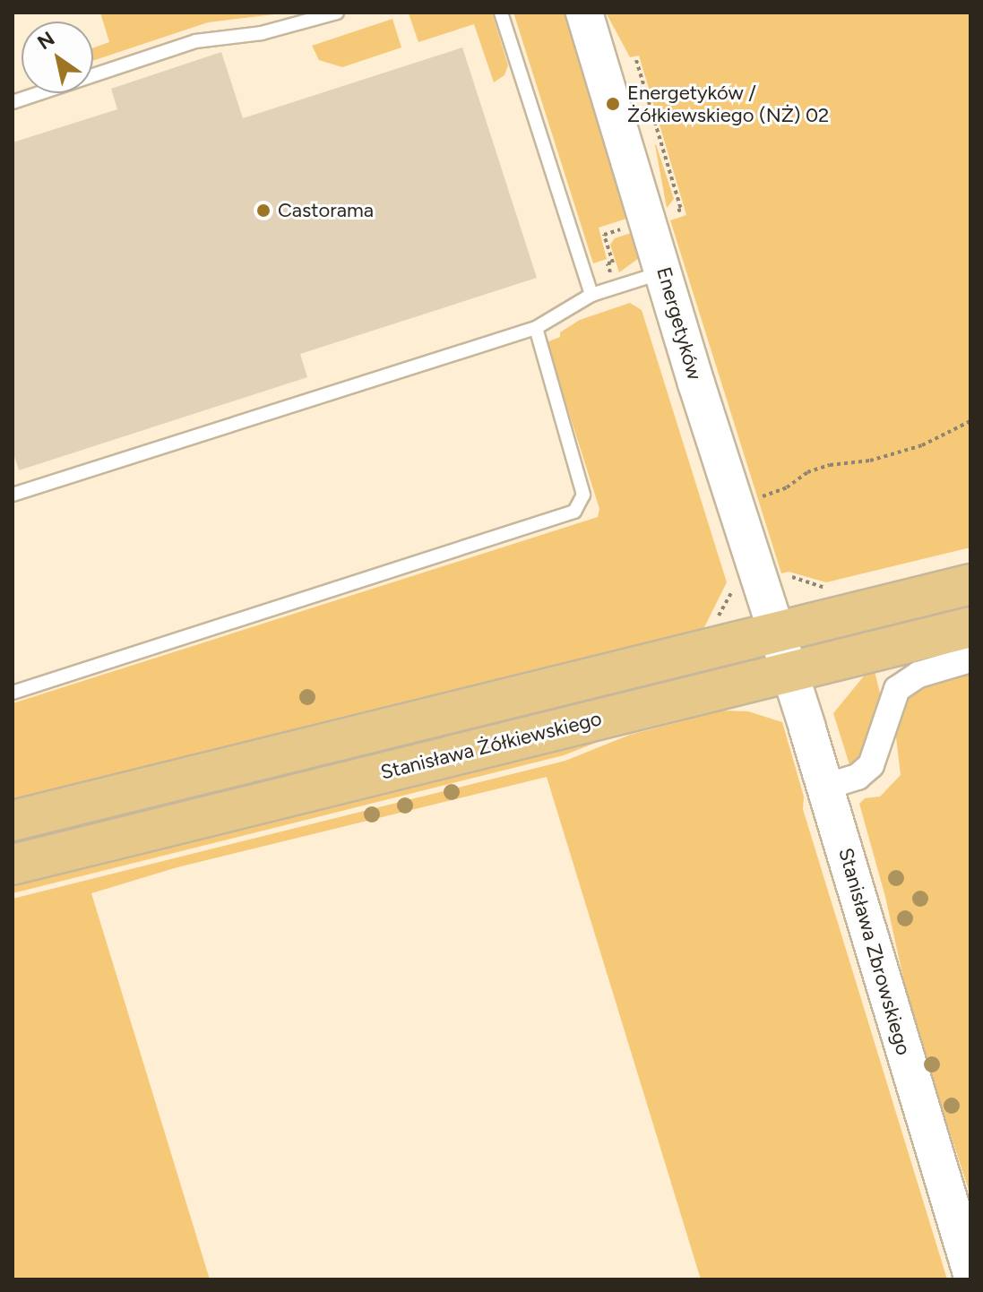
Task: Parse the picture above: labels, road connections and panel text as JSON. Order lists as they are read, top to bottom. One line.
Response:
{"streets":{"main road":["Energetyków","Stanisława Żółkiewskiego","Stanisława Zbrowskiego"]},"crossings":[["Energetyków","Stanisława Żółkiewskiego"],["Energetyków","Stanisława Zbrowskiego"],["Stanisława Żółkiewskiego","Stanisława Zbrowskiego"]],"places":["Energetyków / Żółkiewskiego (NŻ) 02","Castorama"],"north":"top left"}
